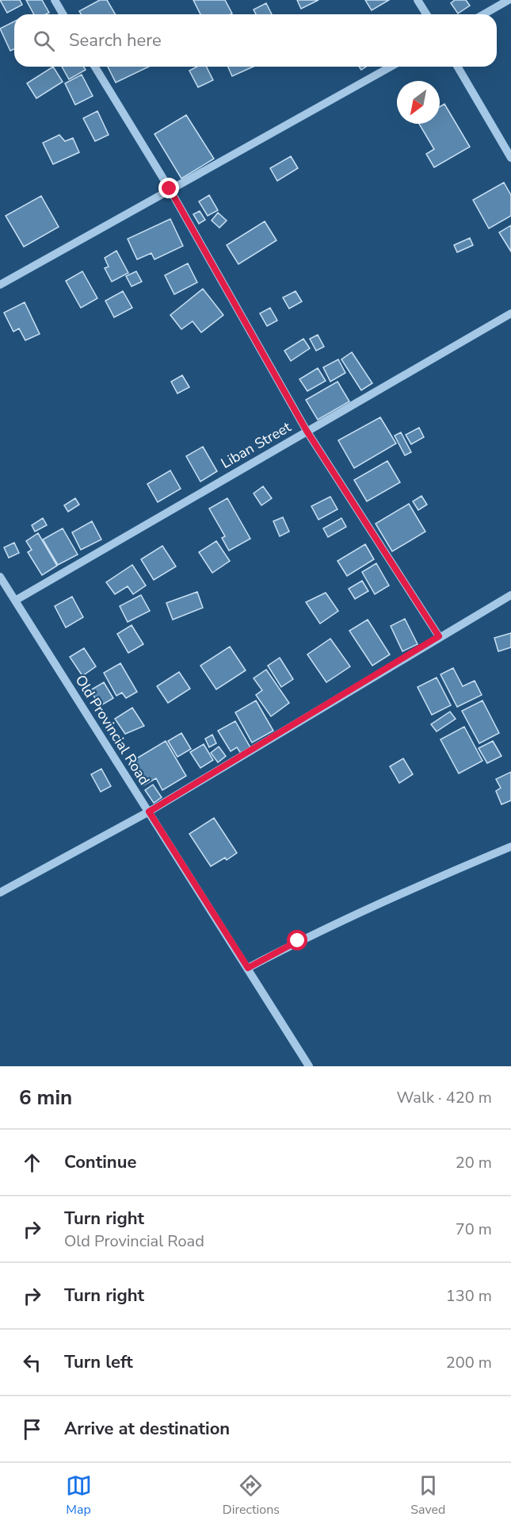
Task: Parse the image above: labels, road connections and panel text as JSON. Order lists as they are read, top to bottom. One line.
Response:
{"streets":{"street":["Liban Street","Old Provincial Road"]},"crossings":[["Liban Street","Old Provincial Road"]],"north":"bottom left","page":{"search":"Search here","heading":["6 min","Walk · 420 m"],"list":[["Continue","20 m"],["Turn right","Old Provincial Road","70 m"],["Turn right","130 m"],["Turn left","200 m"],"Arrive at destination"],"nav":["Map","Directions","Saved"]}}
